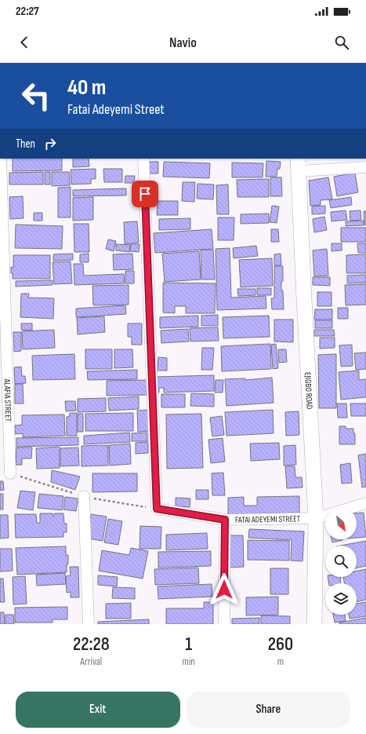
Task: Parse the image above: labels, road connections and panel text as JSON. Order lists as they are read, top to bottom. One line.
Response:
{"streets":{"street":["EJIGBO ROAD","ALAFIA STREET","FATAI ADEYEMI STREET"]},"crossings":[["EJIGBO ROAD","FATAI ADEYEMI STREET"]],"north":"bottom right","page":{"status":"22:27","header":"Navio","turn":["40 m","Fatai Adeyemi Street"],"then":"Then","eta":["22:28","Arrival","1","min","260","m"],"buttons":["Exit","Share"]}}
